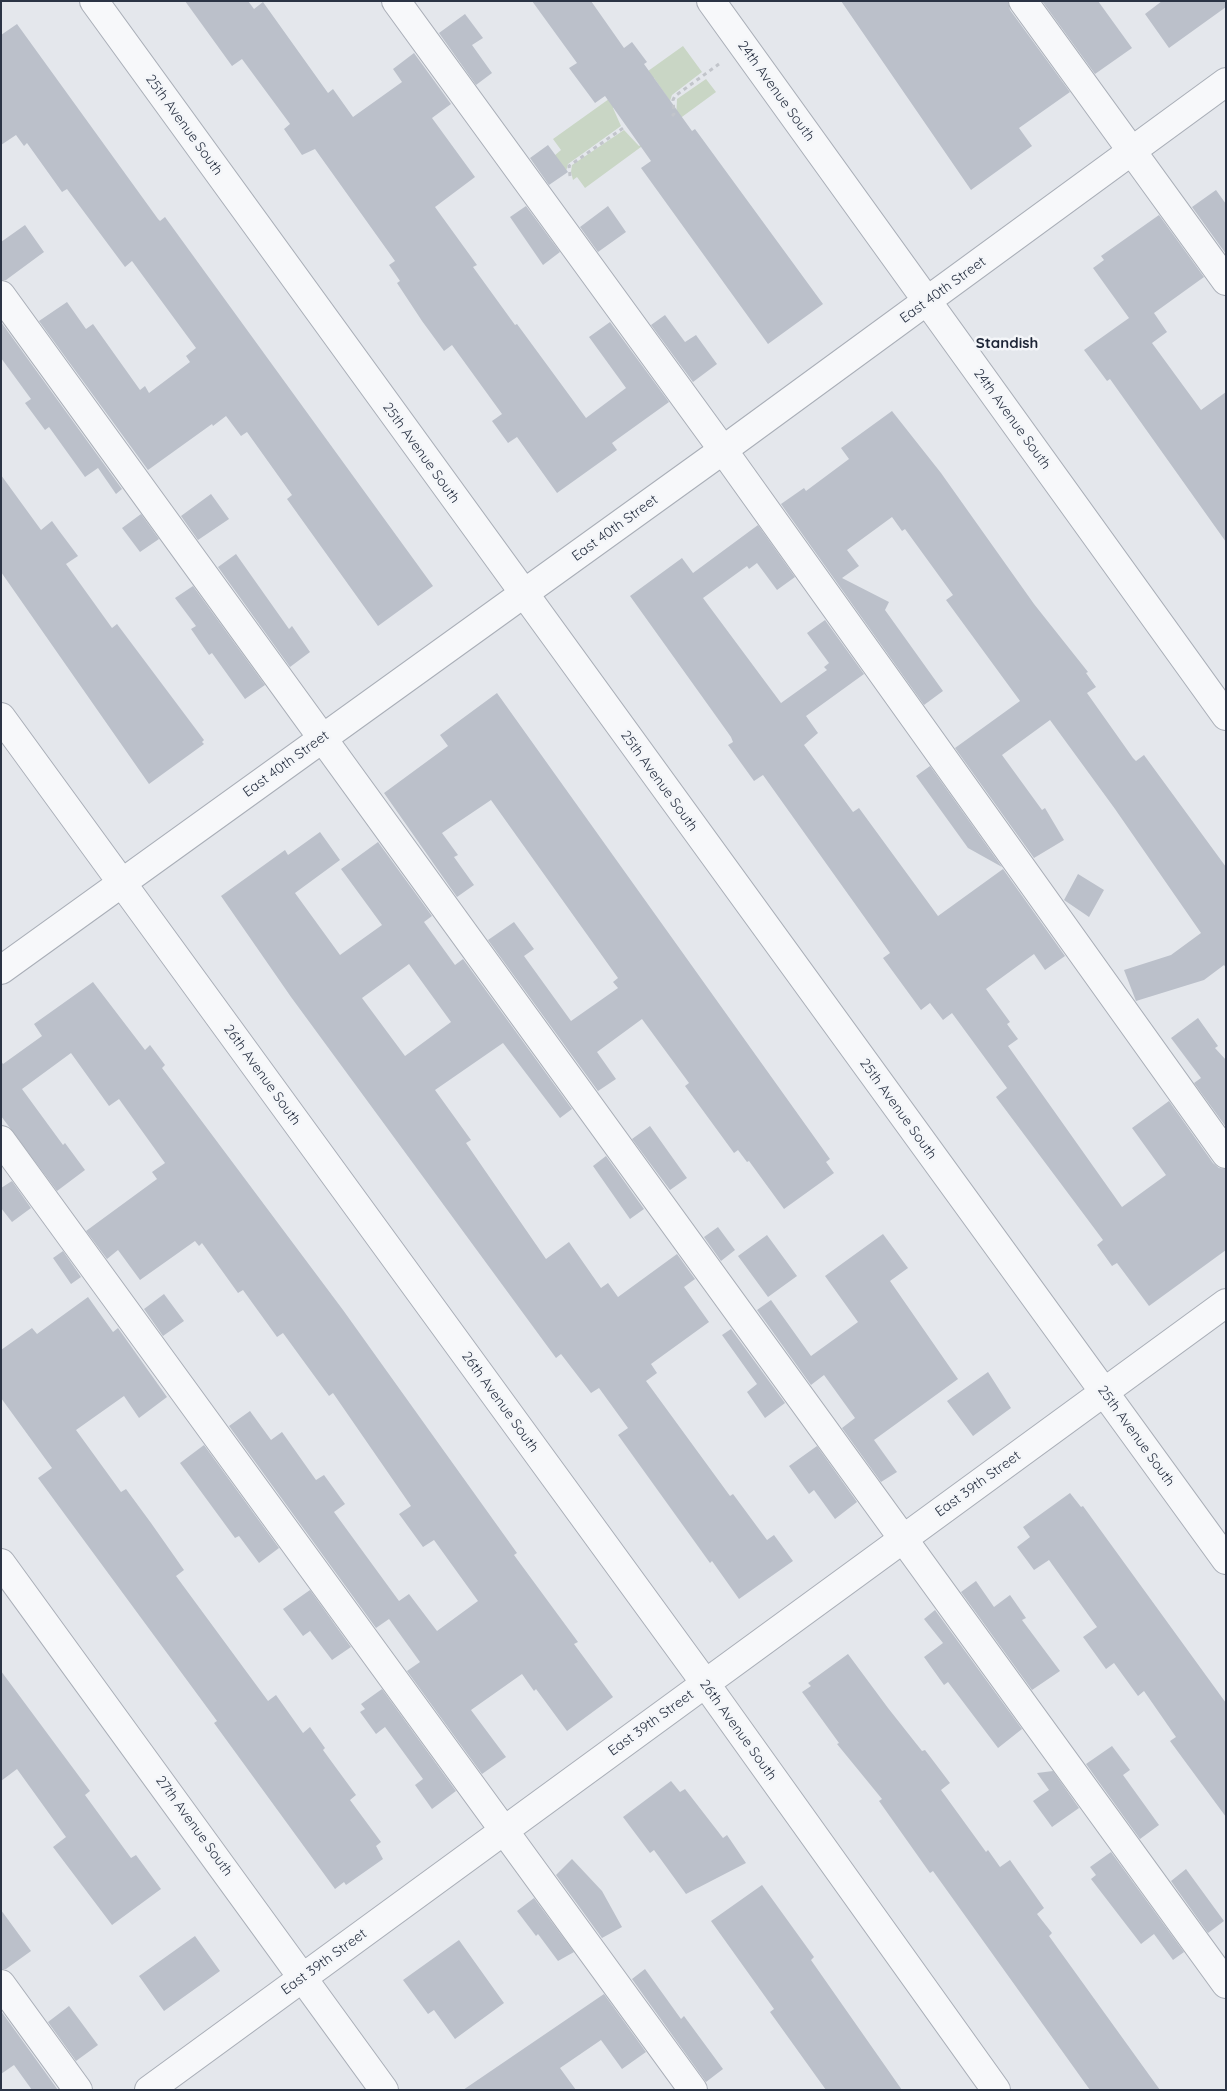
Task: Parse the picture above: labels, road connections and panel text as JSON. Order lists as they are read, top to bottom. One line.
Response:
{"streets":{"street":["24th Avenue South","25th Avenue South","East 40th Street","26th Avenue South","East 39th Street","27th Avenue South"]},"crossings":[["24th Avenue South","East 40th Street"],["25th Avenue South","East 40th Street"],["25th Avenue South","East 39th Street"],["East 40th Street","26th Avenue South"],["26th Avenue South","East 39th Street"],["East 39th Street","27th Avenue South"]],"districts":["Standish"]}
